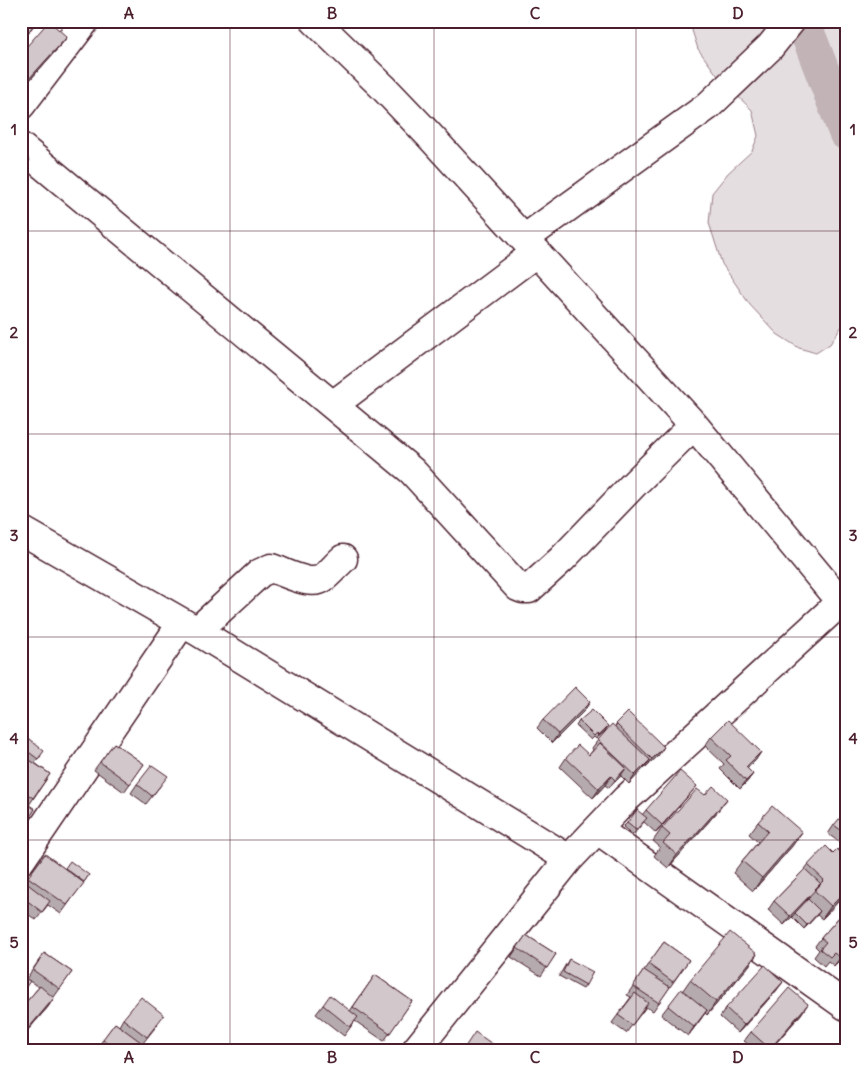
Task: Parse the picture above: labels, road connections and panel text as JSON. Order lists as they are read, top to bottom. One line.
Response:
{"grid":{"columns":["A","B","C","D"],"rows":["1","2","3","4","5"]}}
